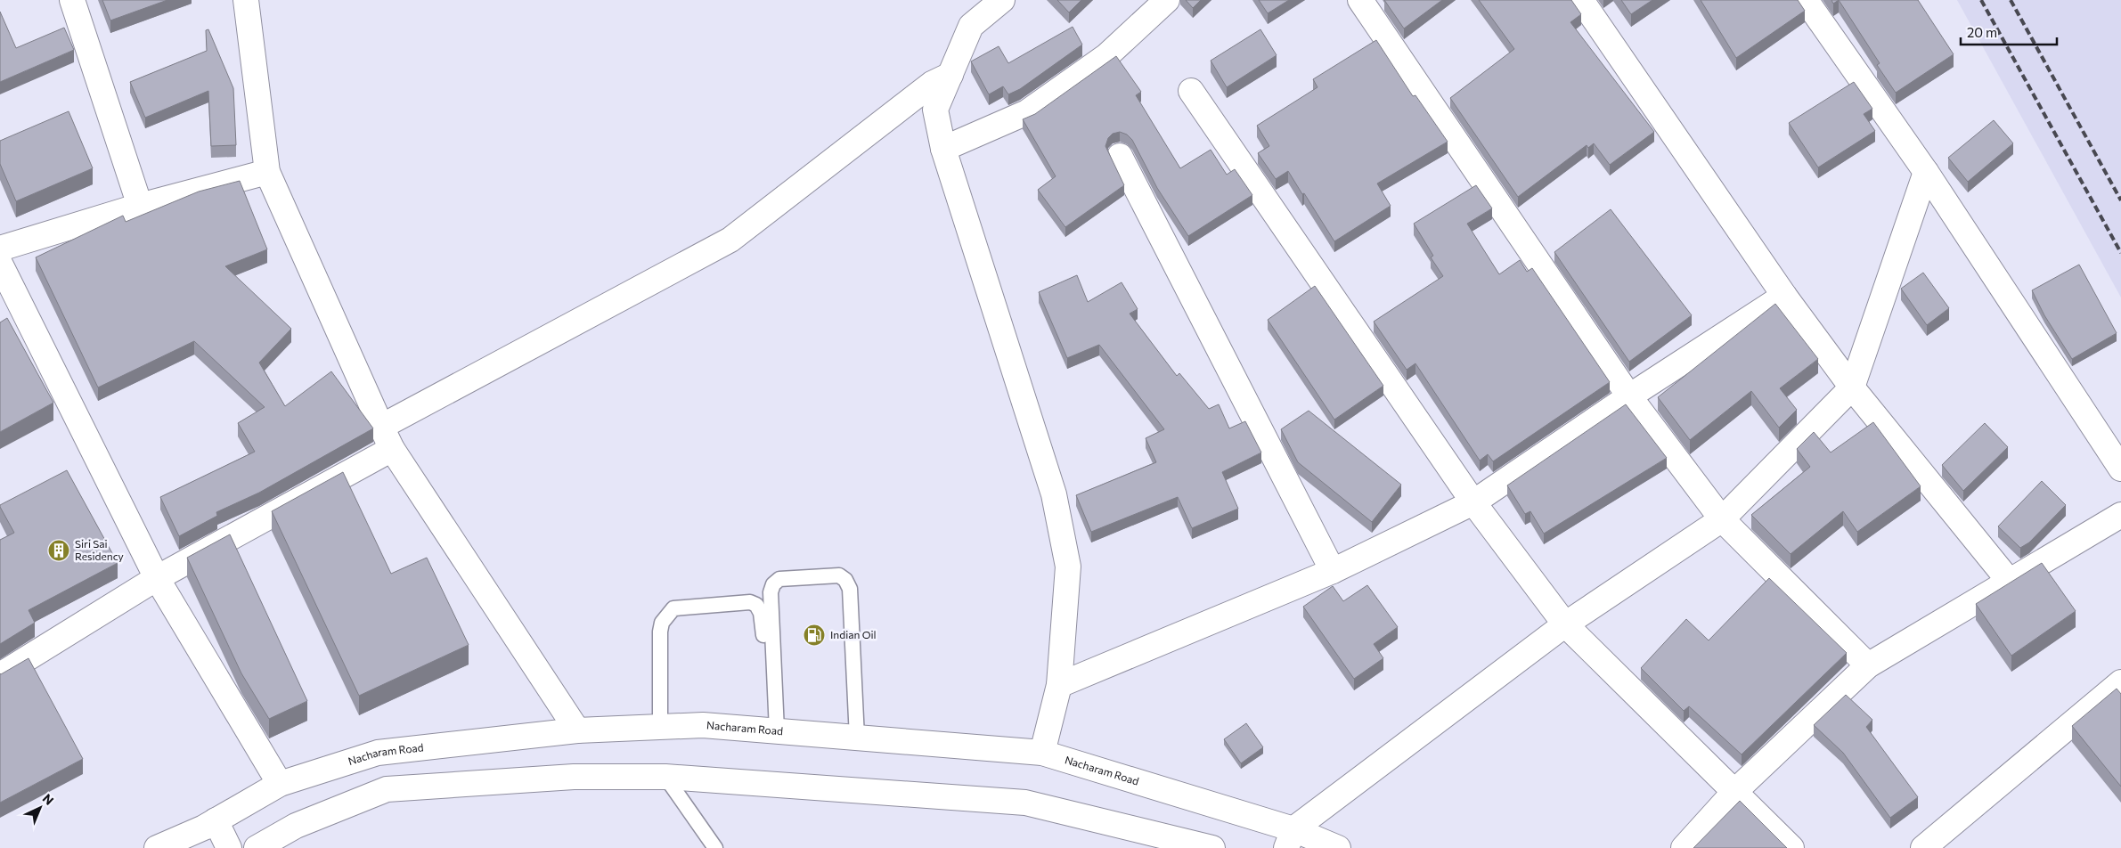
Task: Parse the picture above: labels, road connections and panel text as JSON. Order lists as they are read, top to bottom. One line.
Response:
{"streets":{"street":["Nacharam Road"]},"places":{"building":["Siri Sai Residency"],"fuel station":["Indian Oil"]},"scale_bar":"20 m","north":"top right"}
